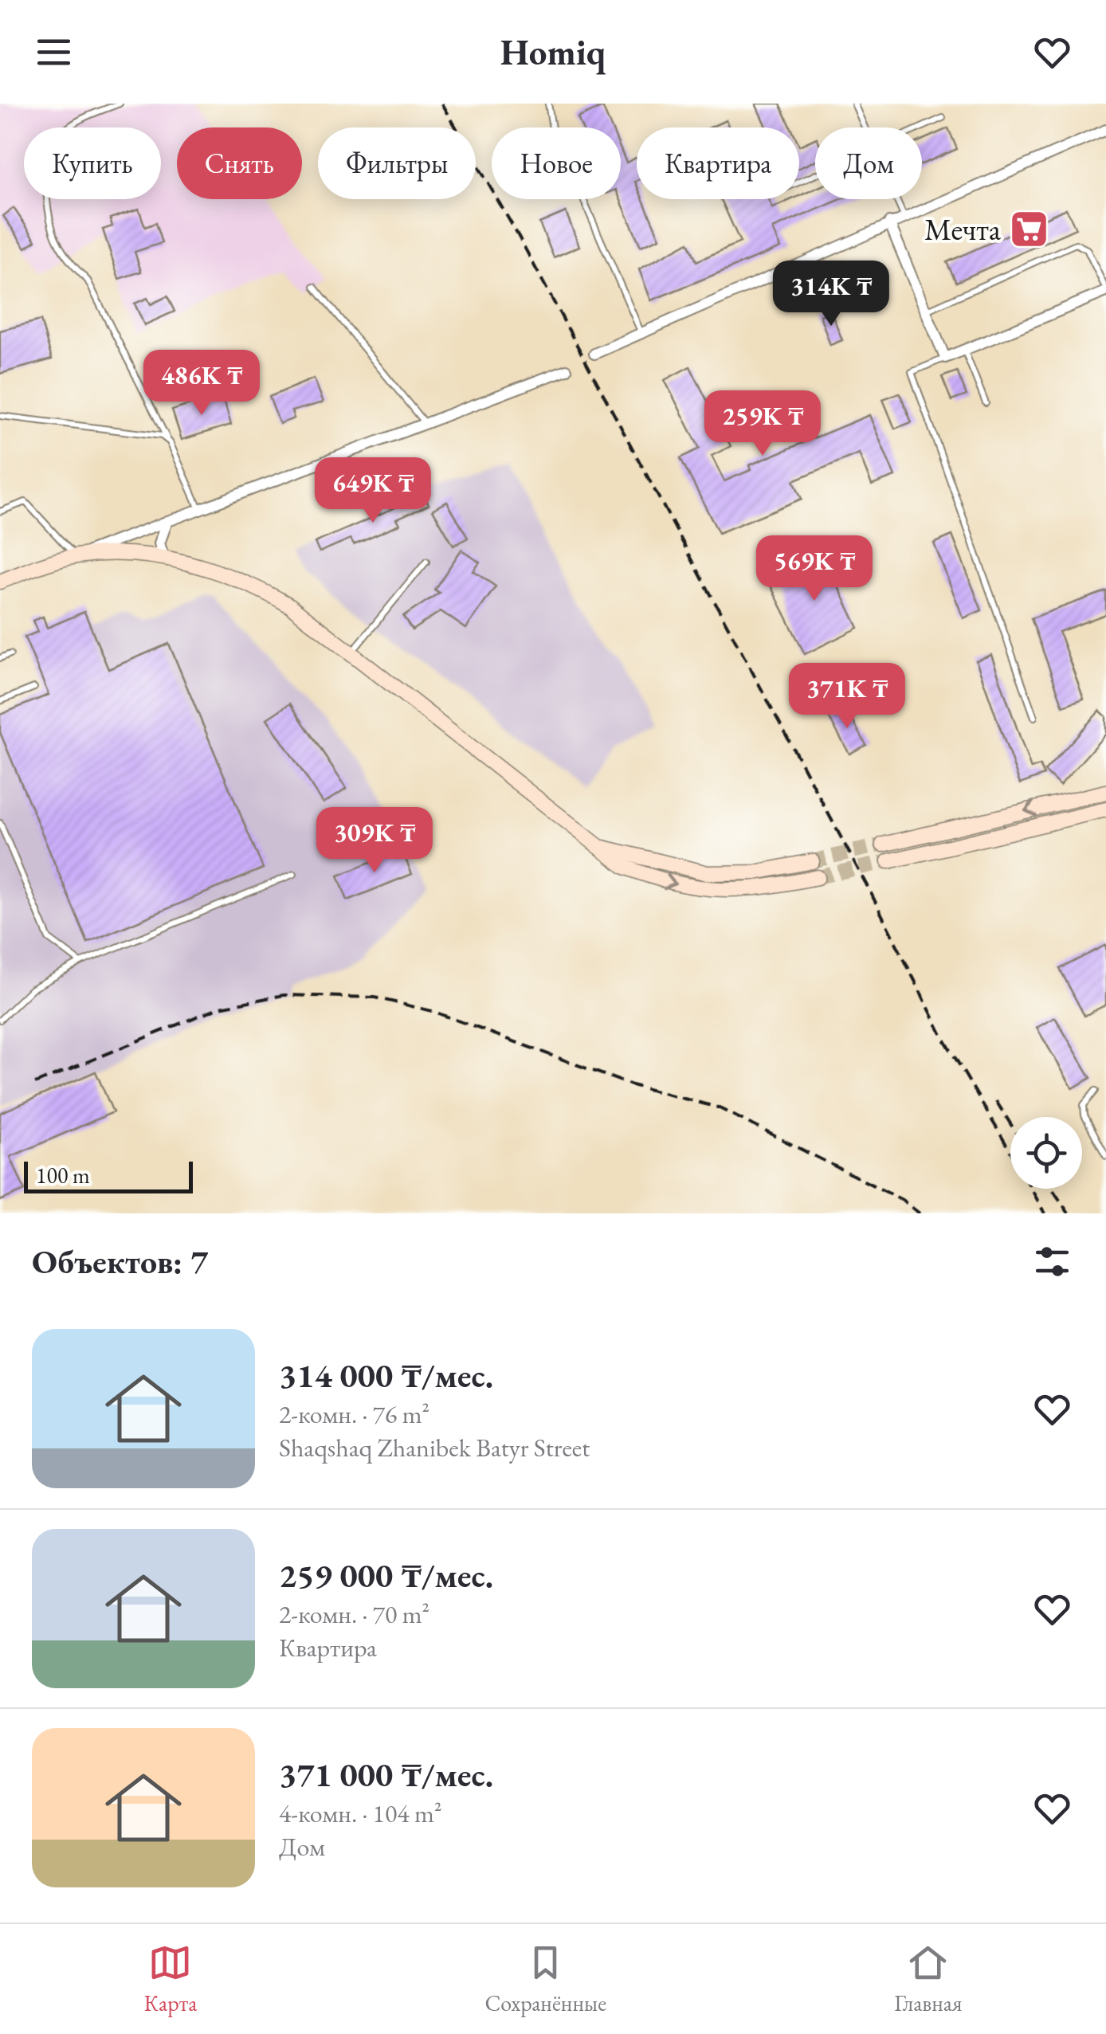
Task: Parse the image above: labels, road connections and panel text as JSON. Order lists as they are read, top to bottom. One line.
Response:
{"places":{"supermarket":["Мечта"]},"scale_bar":"100 m","page":{"header":"Homiq","chip":["Купить","Снять","Фильтры","Новое","Квартира","Дом"],"price":["314K ₸","486K ₸","259K ₸","649K ₸","569K ₸","371K ₸","309K ₸"],"scale":"100 m","heading":"Объектов: 7","list":[{"name":"314 000 ₸/мес.","note":"2-комн. · 76 m² · Shaqshaq Zhanibek Batyr Street"},{"name":"259 000 ₸/мес.","note":"2-комн. · 70 m² · Квартира"},{"name":"371 000 ₸/мес.","note":"4-комн. · 104 m² · Дом"}],"tabs":["Карта","Сохранённые","Главная"]}}
